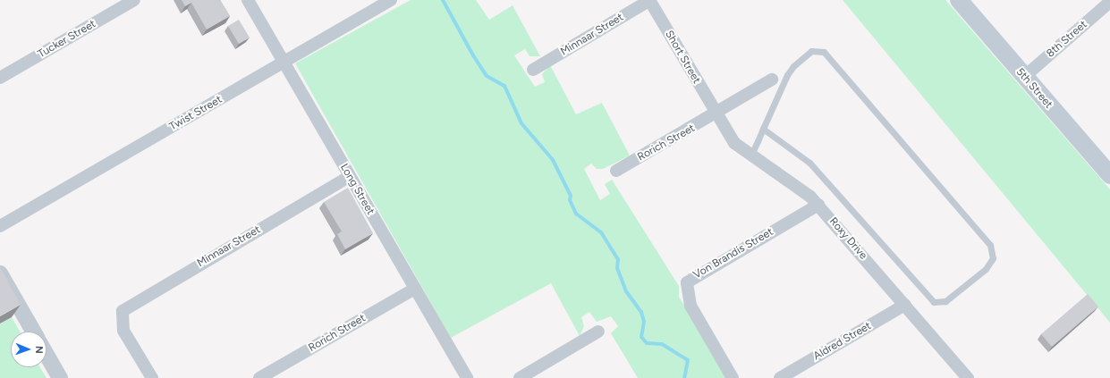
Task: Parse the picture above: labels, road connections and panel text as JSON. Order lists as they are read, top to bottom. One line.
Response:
{"streets":{"main road":["5th Street"],"street":["Minnaar Street","Tucker Street","8th Street","Short Street","Twist Street","Rorich Street","Long Street","Roxy Drive","Von Brandis Street","Aldred Street"]},"crossings":[["Minnaar Street","Short Street"],["Minnaar Street","Long Street"],["8th Street","5th Street"],["Short Street","Rorich Street"],["Short Street","Roxy Drive"],["Twist Street","Long Street"],["Rorich Street","Long Street"],["Rorich Street","Roxy Drive"],["Roxy Drive","Von Brandis Street"],["Roxy Drive","Aldred Street"]],"north":"right"}
